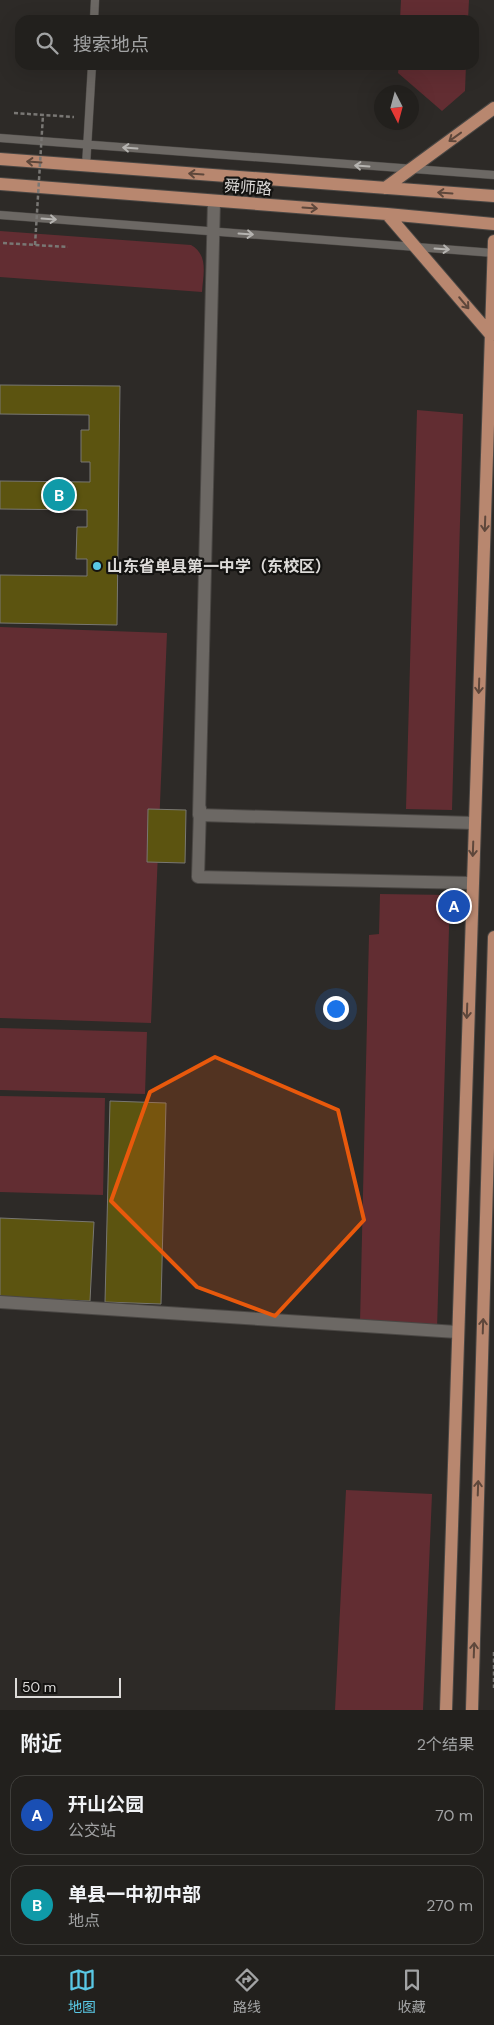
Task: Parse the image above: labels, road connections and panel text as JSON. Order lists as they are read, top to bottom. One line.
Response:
{"streets":{"main road":["舜师路"]},"places":["山东省单县第一中学（东校区）"],"scale_bar":"50 m","north":"bottom","page":{"search":"搜索地点","pins":["B","A"],"scale":"50 m","heading":["附近","2个结果"],"list":[{"mark":"A","name":"幵山公园","note":"公交站","value":"70 m"},{"mark":"B","name":"单县一中初中部","note":"地点","value":"270 m"}],"nav":["地图","路线","收藏"]}}
